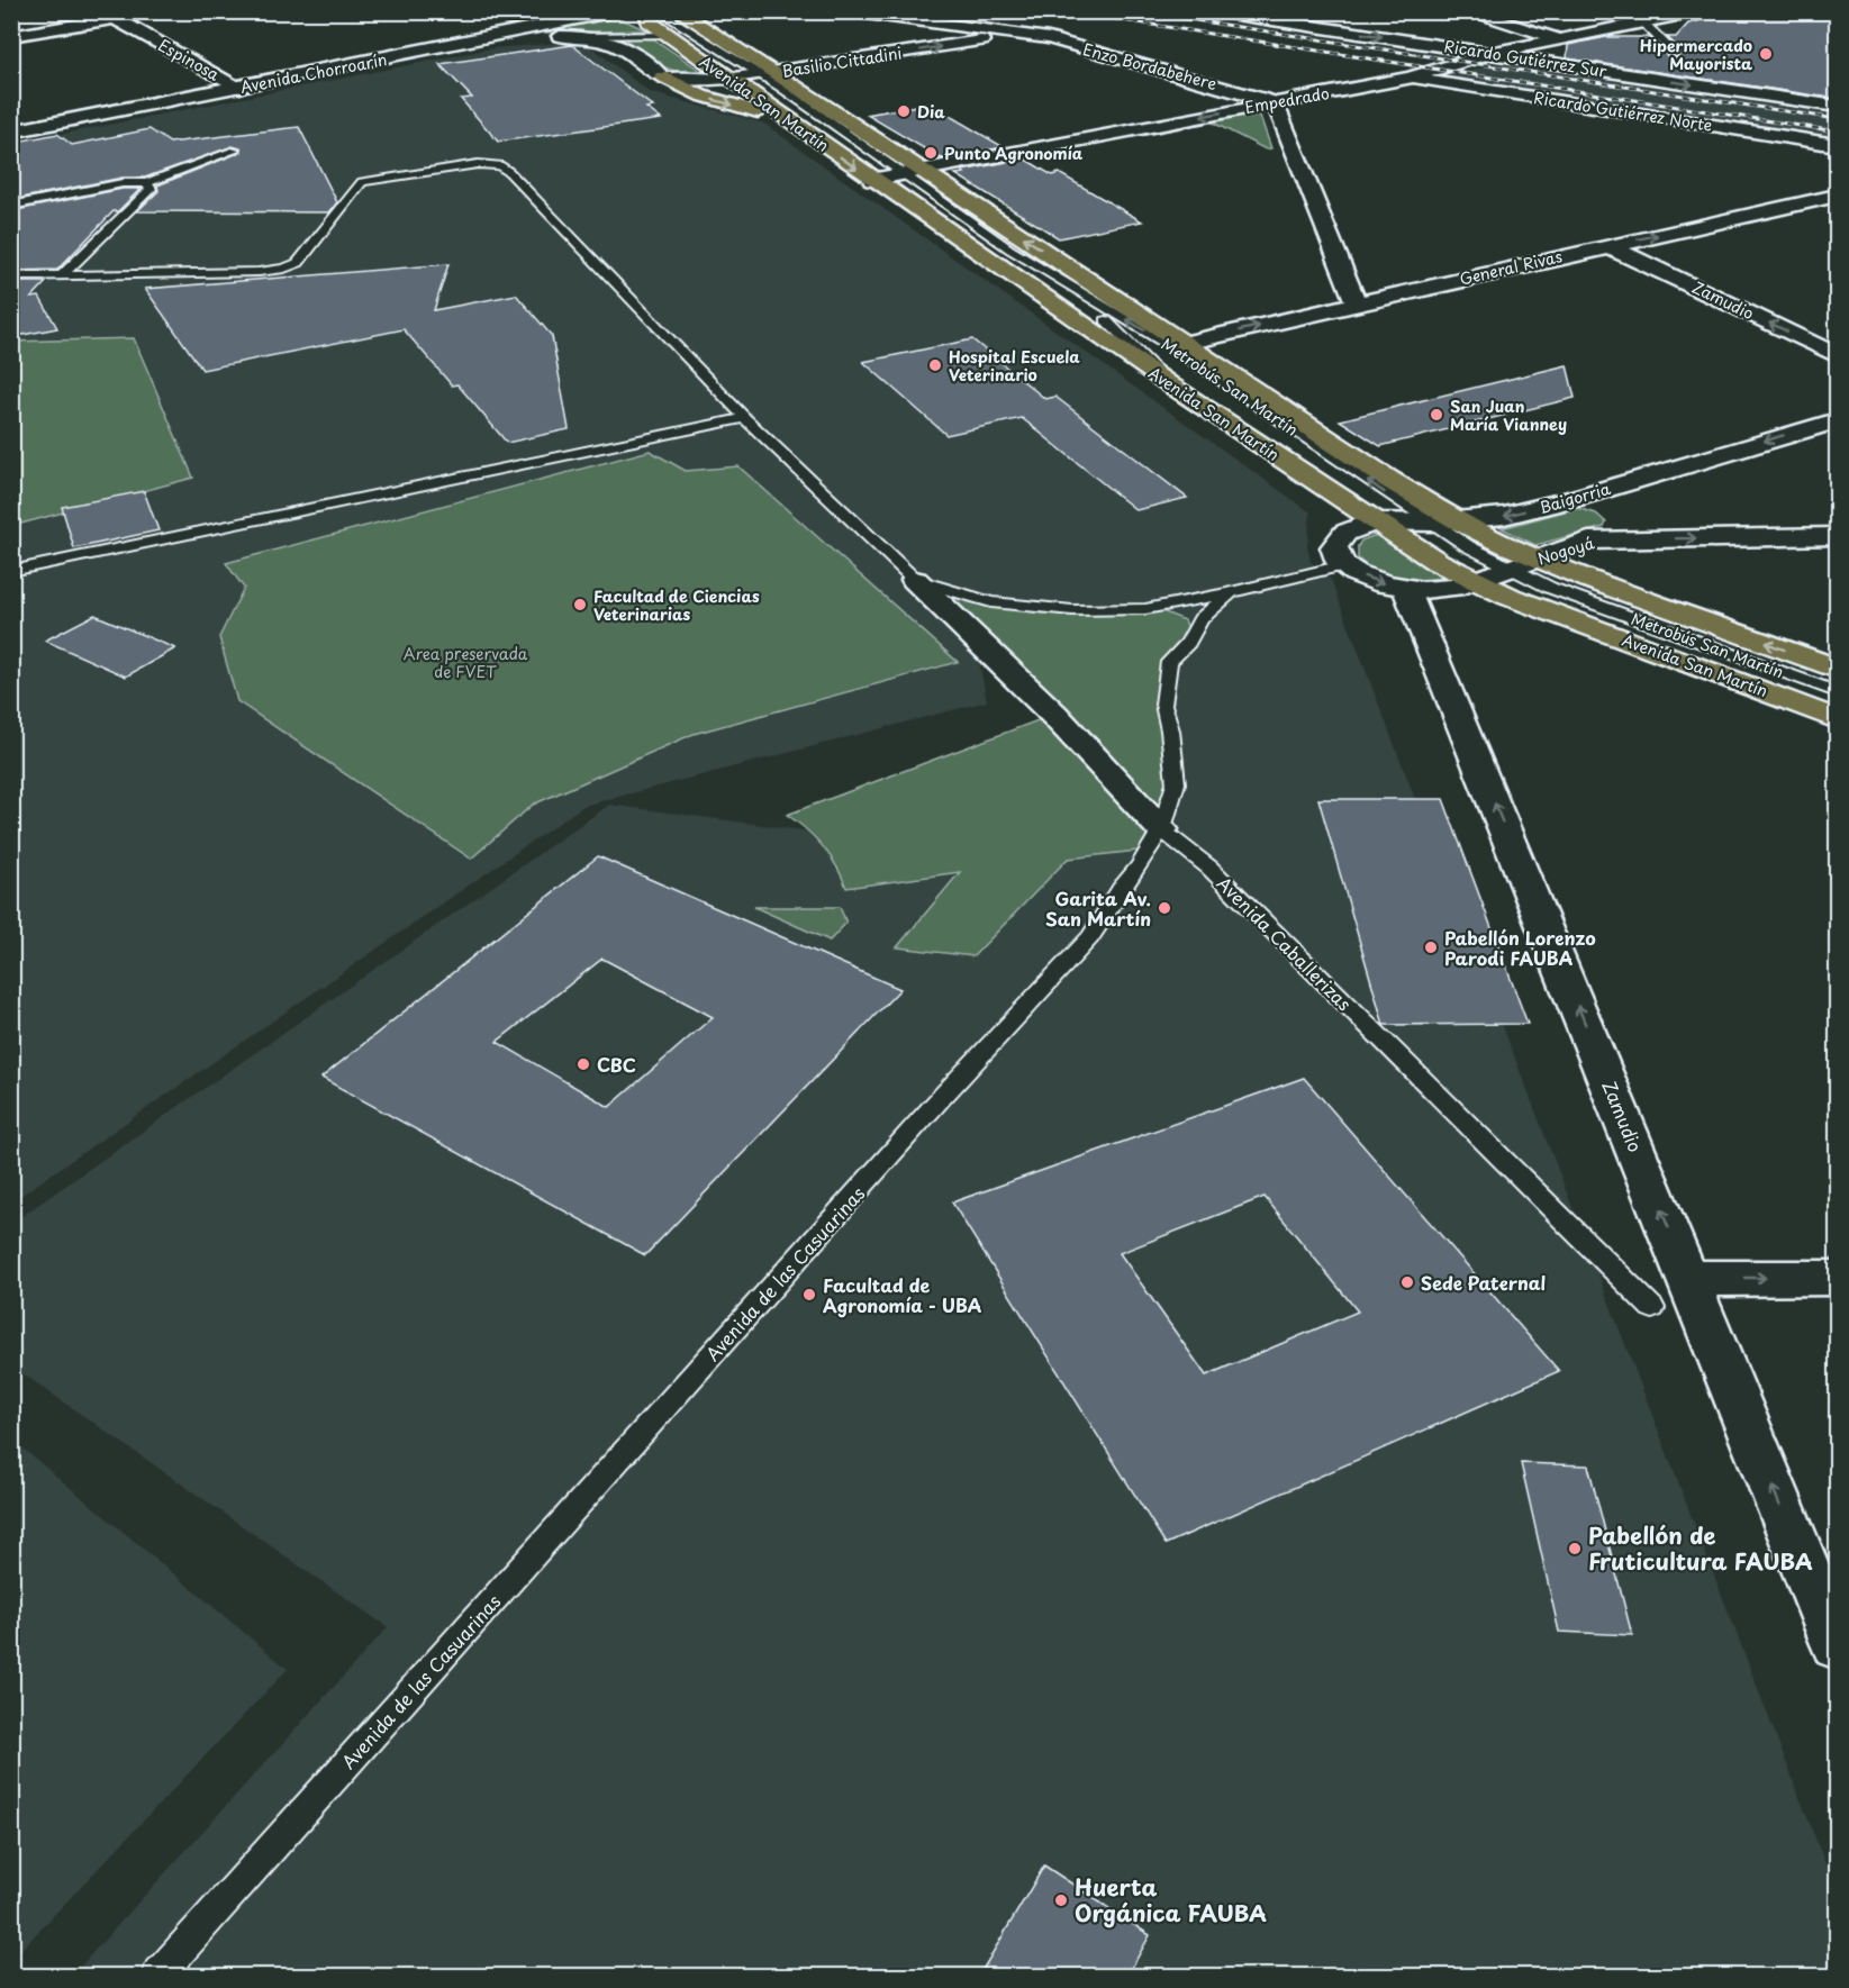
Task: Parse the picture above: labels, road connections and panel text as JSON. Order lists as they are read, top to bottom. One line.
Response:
{"streets":{"main road":["Avenida San Martín"],"street":["Ricardo Gutiérrez Sur","Espinosa","Basilio Cittadini","Enzo Bordabehere","Avenida Chorroarín","Empedrado","Ricardo Gutiérrez Norte","General Rivas","Zamudio","Baigorria","Nogoyá","Avenida Caballerizas"],"lane":["Metrobús San Martín","Avenida de las Casuarinas"]},"crossings":[["Ricardo Gutiérrez Sur","Empedrado"],["Espinosa","Avenida Chorroarín"],["Basilio Cittadini","Enzo Bordabehere"],["Basilio Cittadini","Avenida San Martín"],["Basilio Cittadini","Metrobús San Martín"],["Enzo Bordabehere","Empedrado"],["Empedrado","Avenida San Martín"],["Empedrado","Ricardo Gutiérrez Norte"],["Empedrado","Metrobús San Martín"],["Avenida San Martín","General Rivas"],["Avenida San Martín","Metrobús San Martín"],["Avenida San Martín","Baigorria"],["Avenida San Martín","Nogoyá"],["General Rivas","Zamudio"],["Zamudio","Nogoyá"],["Metrobús San Martín","Baigorria"],["Metrobús San Martín","Nogoyá"],["Baigorria","Nogoyá"],["Baigorria","Avenida de las Casuarinas"],["Nogoyá","Avenida de las Casuarinas"],["Avenida Caballerizas","Avenida de las Casuarinas"]],"one_way":["Ricardo Gutiérrez Sur","Basilio Cittadini","Empedrado","General Rivas","Zamudio","Baigorria","Nogoyá"],"parks":["Area preservada de FVET"],"places":["Hipermercado Mayorista","Dia","Punto Agronomía","Hospital Escuela Veterinario","San Juan María Vianney","Facultad de Ciencias Veterinarias","Garita Av. San Martín","Pabellón Lorenzo Parodi FAUBA","CBC","Sede Paternal","Facultad de Agronomía - UBA","Pabellón de Fruticultura FAUBA","Huerta Orgánica FAUBA"]}
